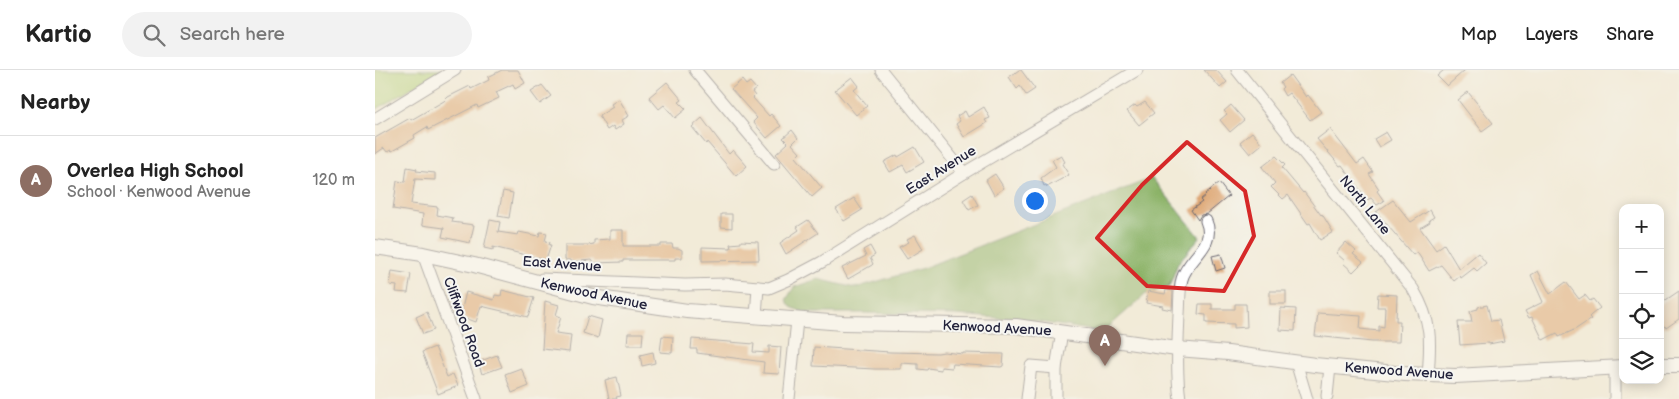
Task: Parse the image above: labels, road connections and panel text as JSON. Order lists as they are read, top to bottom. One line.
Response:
{"streets":{"main road":["Kenwood Avenue"],"street":["East Avenue","North Lane","Cliffwood Road"]},"crossings":[["East Avenue","Kenwood Avenue"],["North Lane","Kenwood Avenue"],["Kenwood Avenue","Cliffwood Road"]],"page":{"header":"Kartio","search":"Search here","nav":["Map","Layers","Share"],"heading":"Nearby","list":[{"mark":"A","name":"Overlea High School","note":"School · Kenwood Avenue","value":"120 m"}],"map_buttons":["+","−"],"pins":"A"}}
